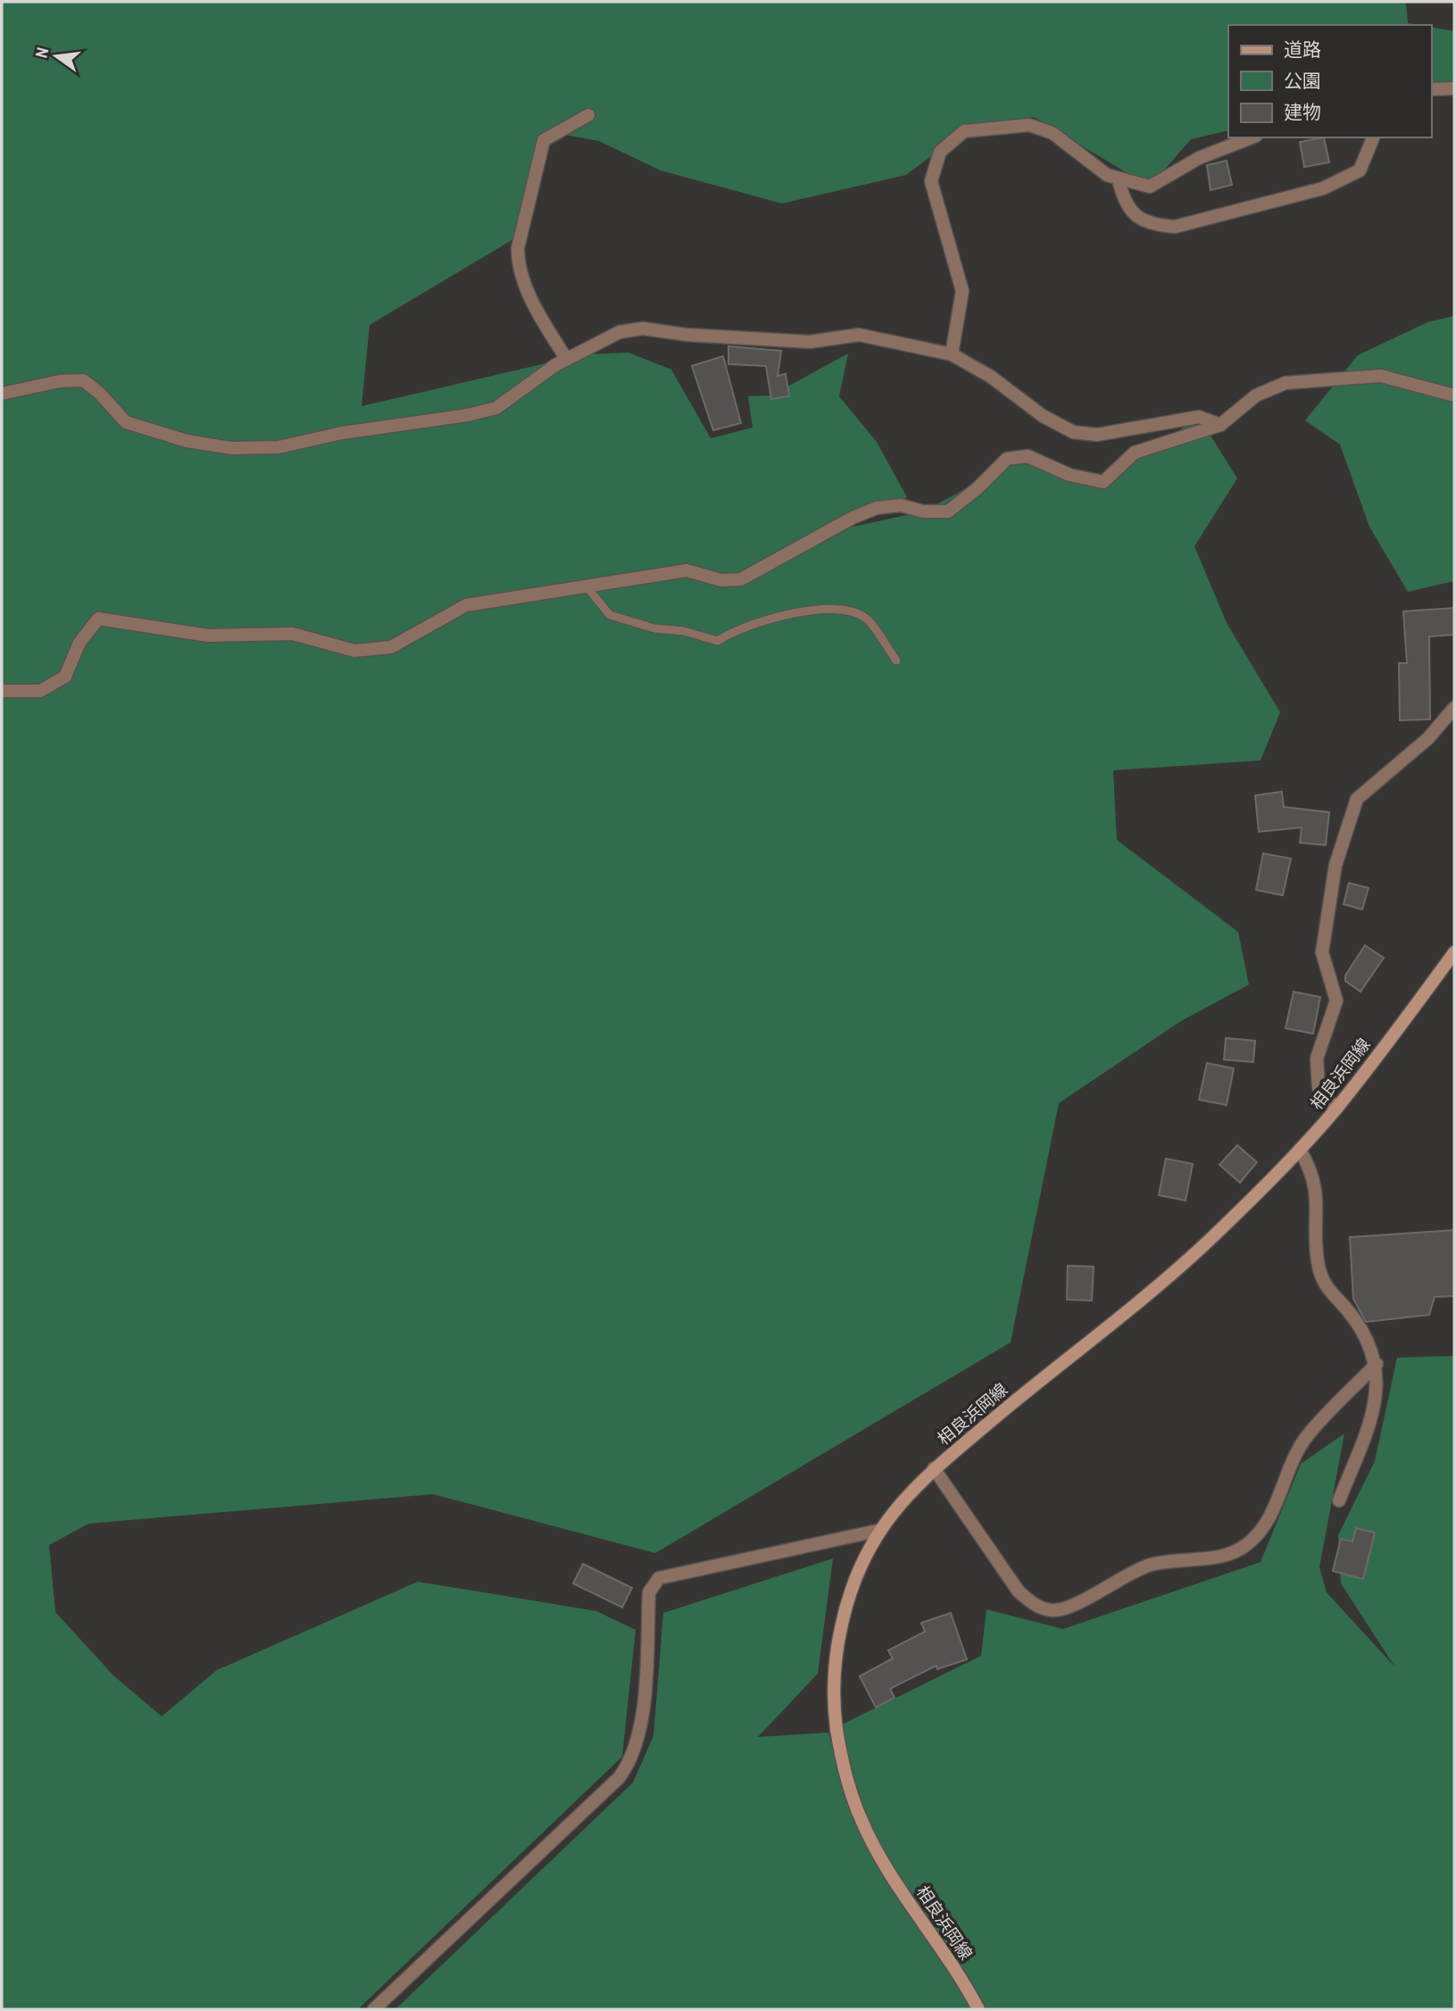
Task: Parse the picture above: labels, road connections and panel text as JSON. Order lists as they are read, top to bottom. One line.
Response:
{"streets":{"main road":["相良浜岡線"]},"legend":["道路","公園","建物"],"north":"left"}
